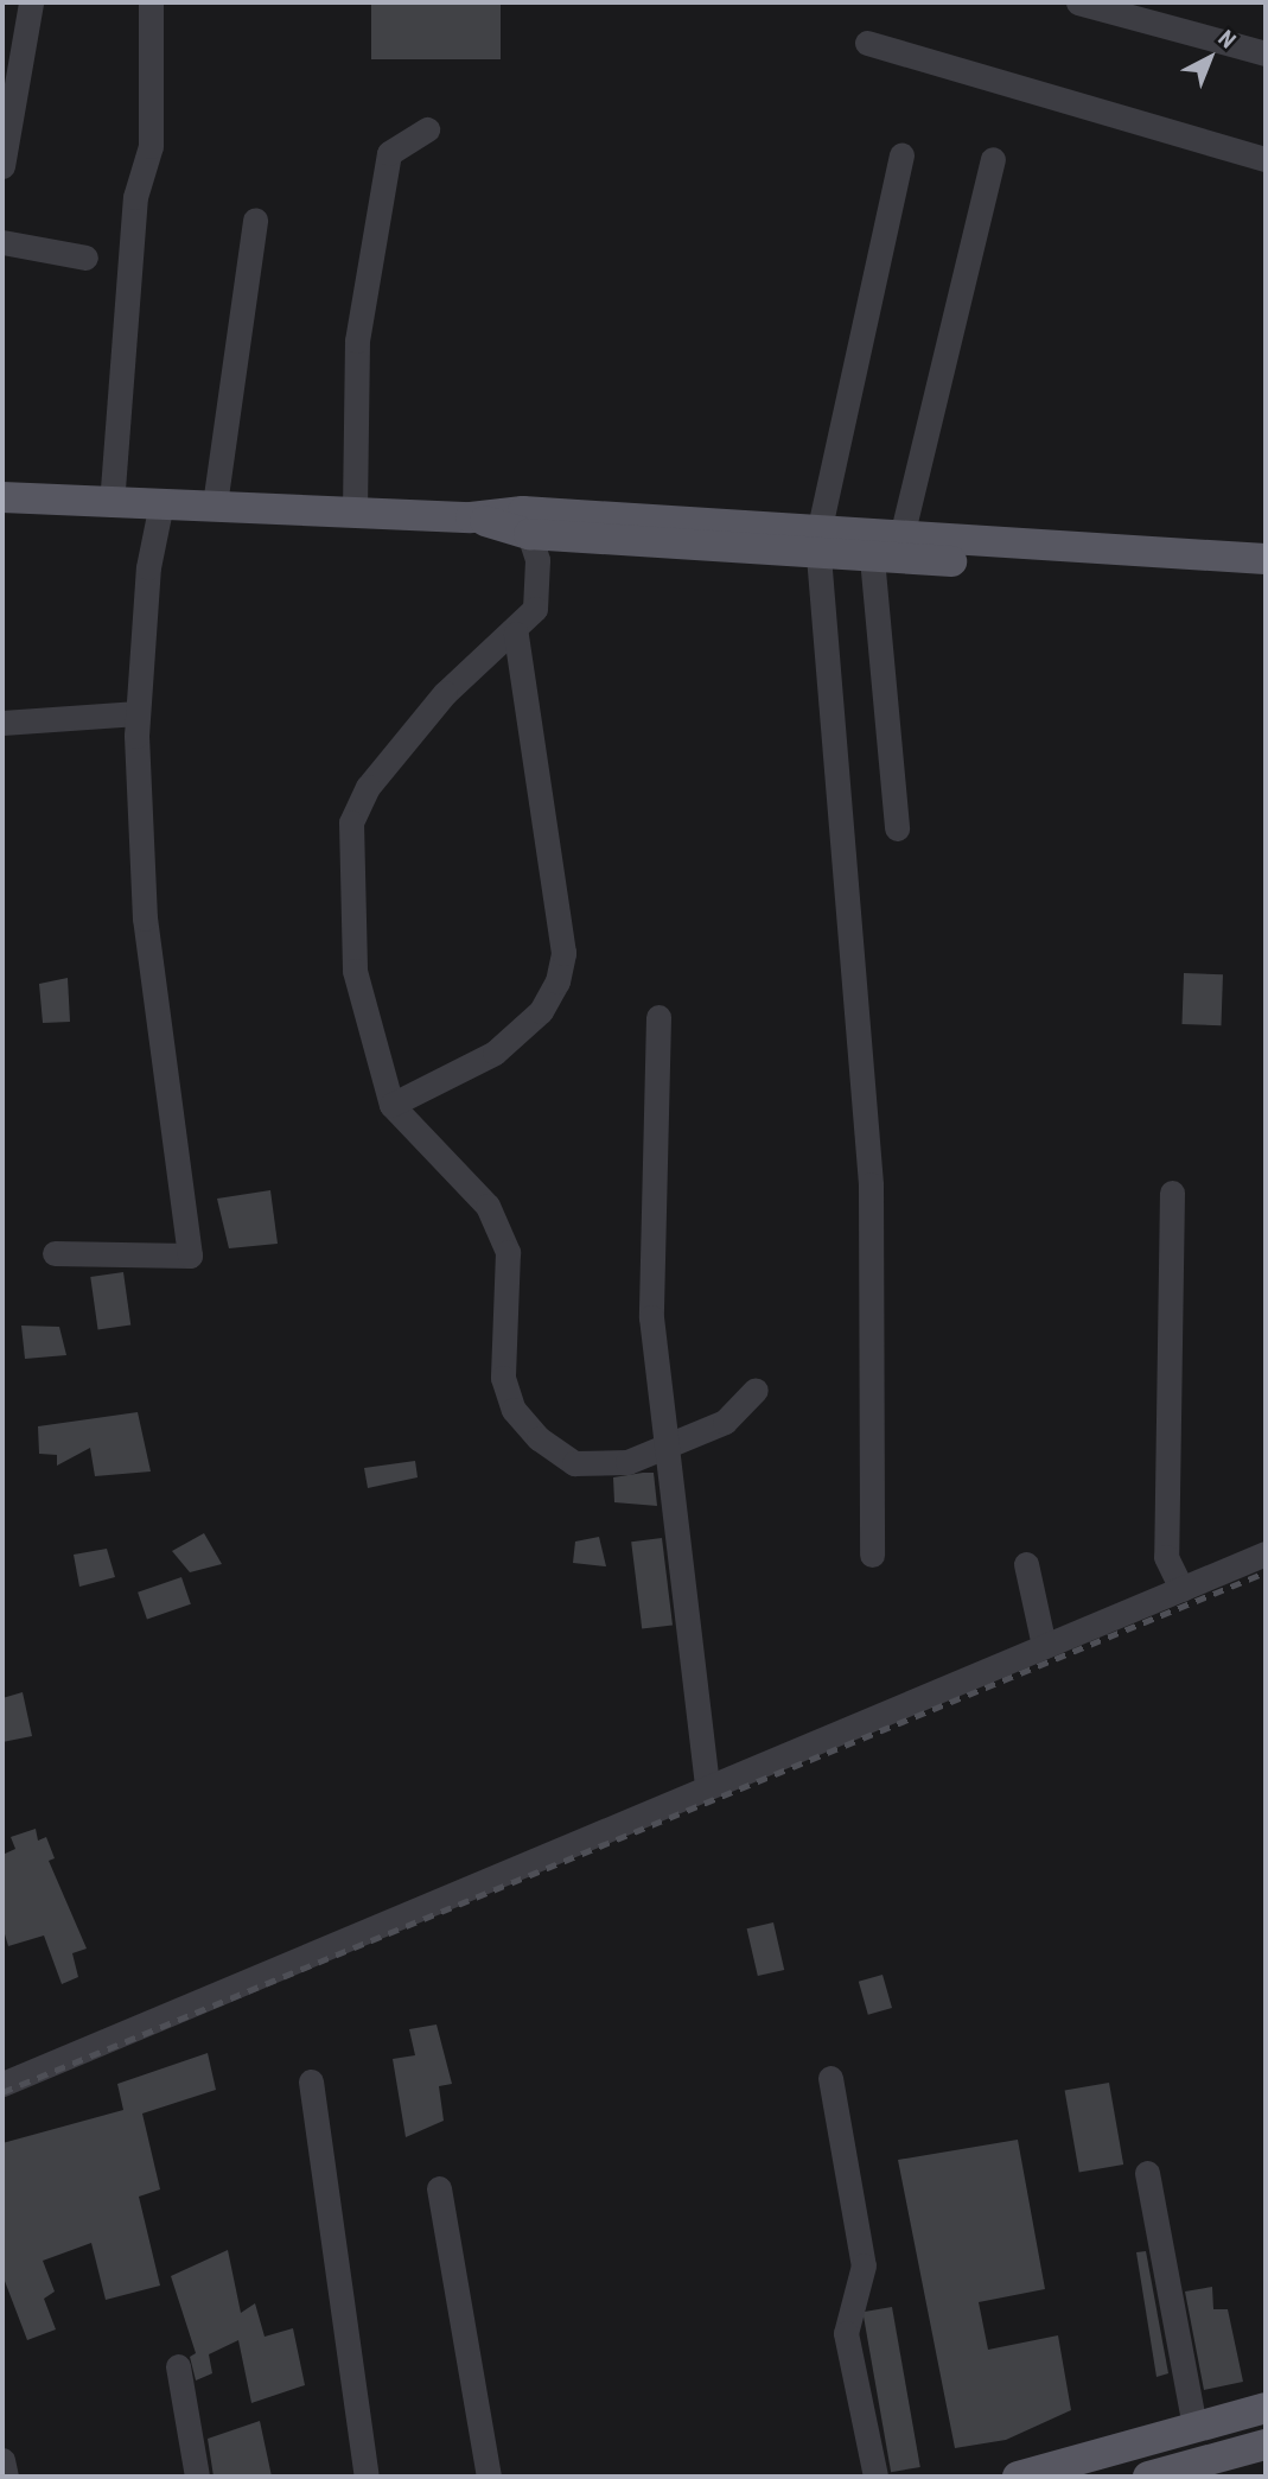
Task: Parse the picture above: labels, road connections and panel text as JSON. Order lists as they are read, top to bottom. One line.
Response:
{"north":"top right"}
